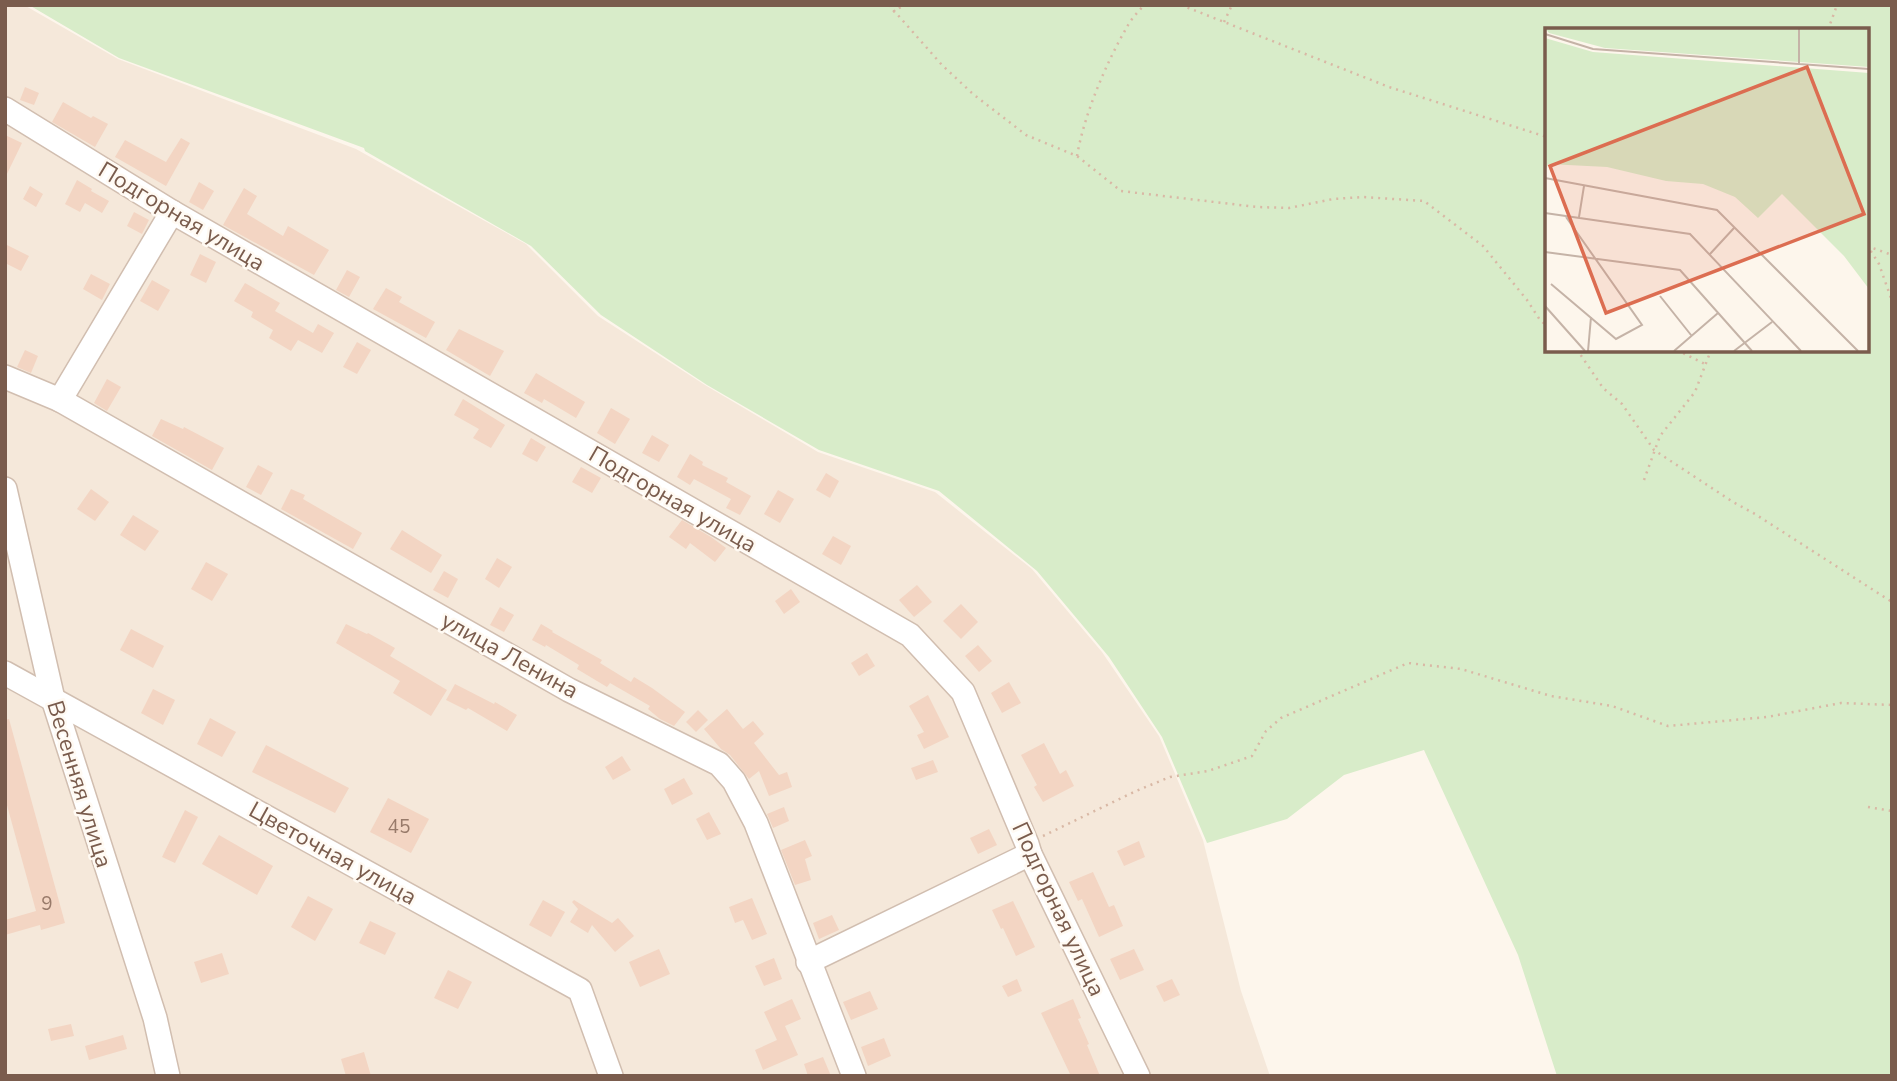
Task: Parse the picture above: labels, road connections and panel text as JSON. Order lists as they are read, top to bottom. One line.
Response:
{"streets":{"street":["Подгорная улица","улица Ленина","Весенняя улица","Цветочная улица"]},"crossings":[["Весенняя улица","Цветочная улица"]],"house_numbers":["45","9"]}
